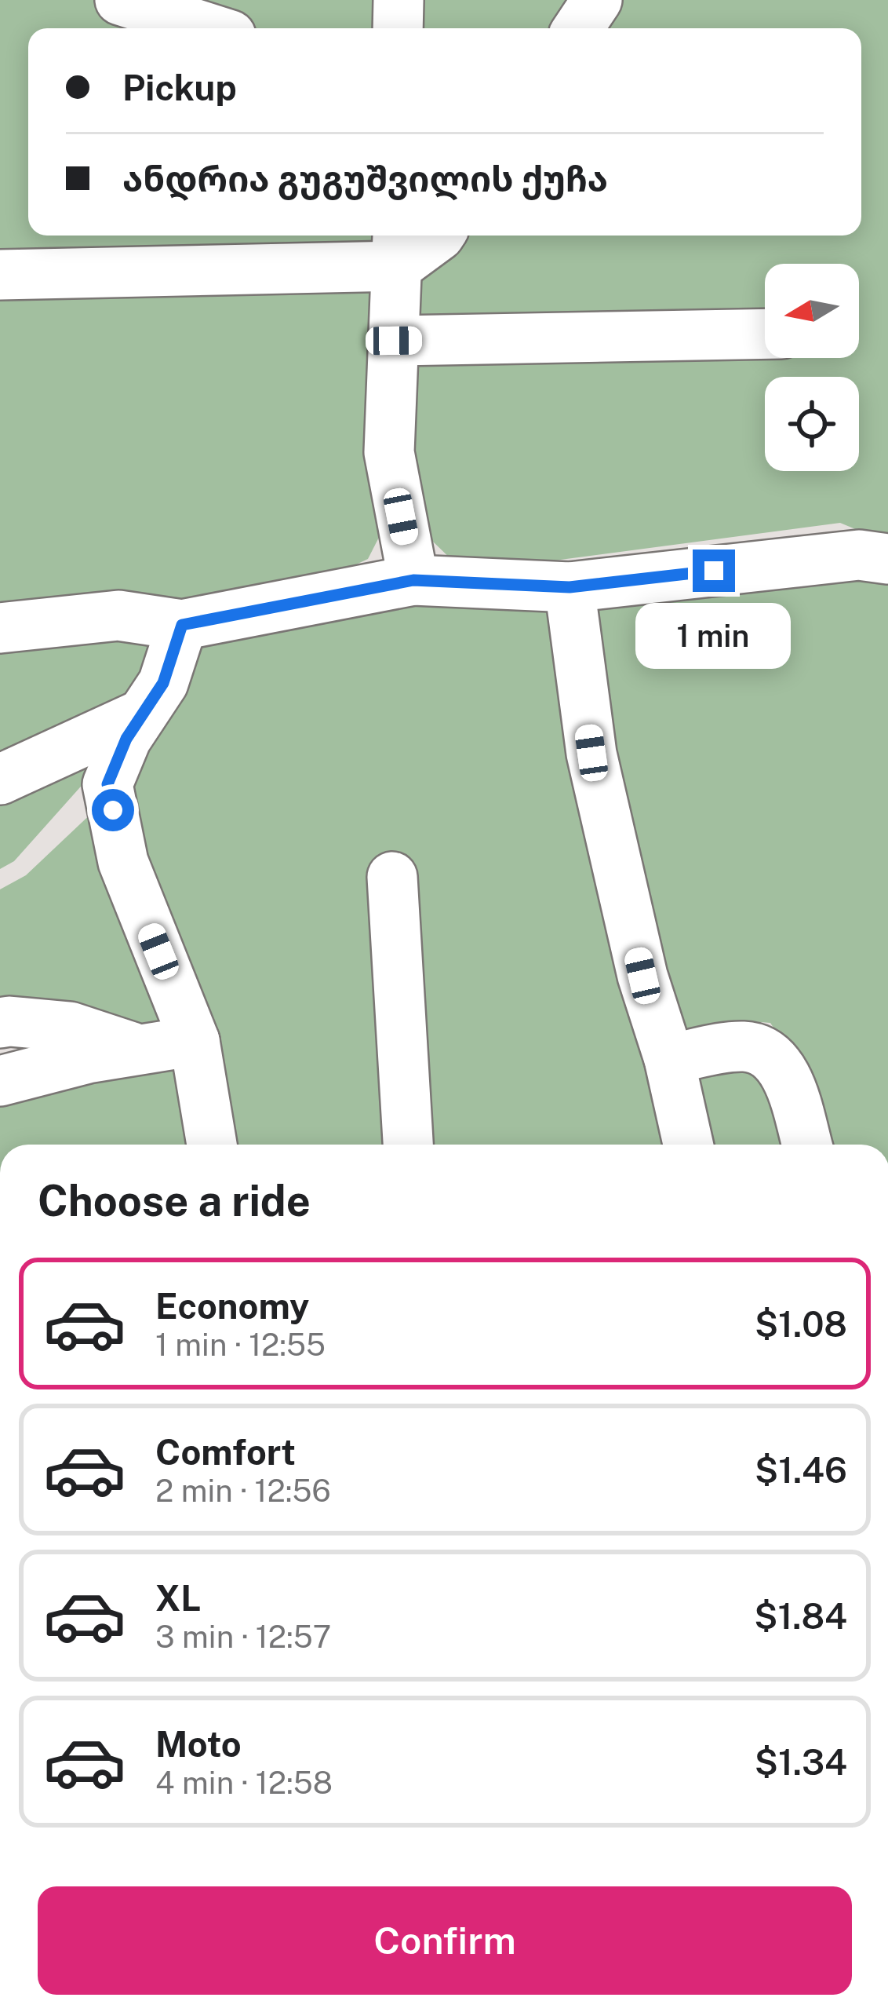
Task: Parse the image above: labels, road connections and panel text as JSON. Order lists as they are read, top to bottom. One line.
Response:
{"north":"left","page":{"banner":["Pickup","ანდრია გუგუშვილის ქუჩა"],"bubble":"1 min","heading":"Choose a ride","list":[{"name":"Economy","note":"1 min · 12:55","value":"$1.08"},{"name":"Comfort","note":"2 min · 12:56","value":"$1.46"},{"name":"XL","note":"3 min · 12:57","value":"$1.84"},{"name":"Moto","note":"4 min · 12:58","value":"$1.34"}],"buttons":"Confirm"}}
